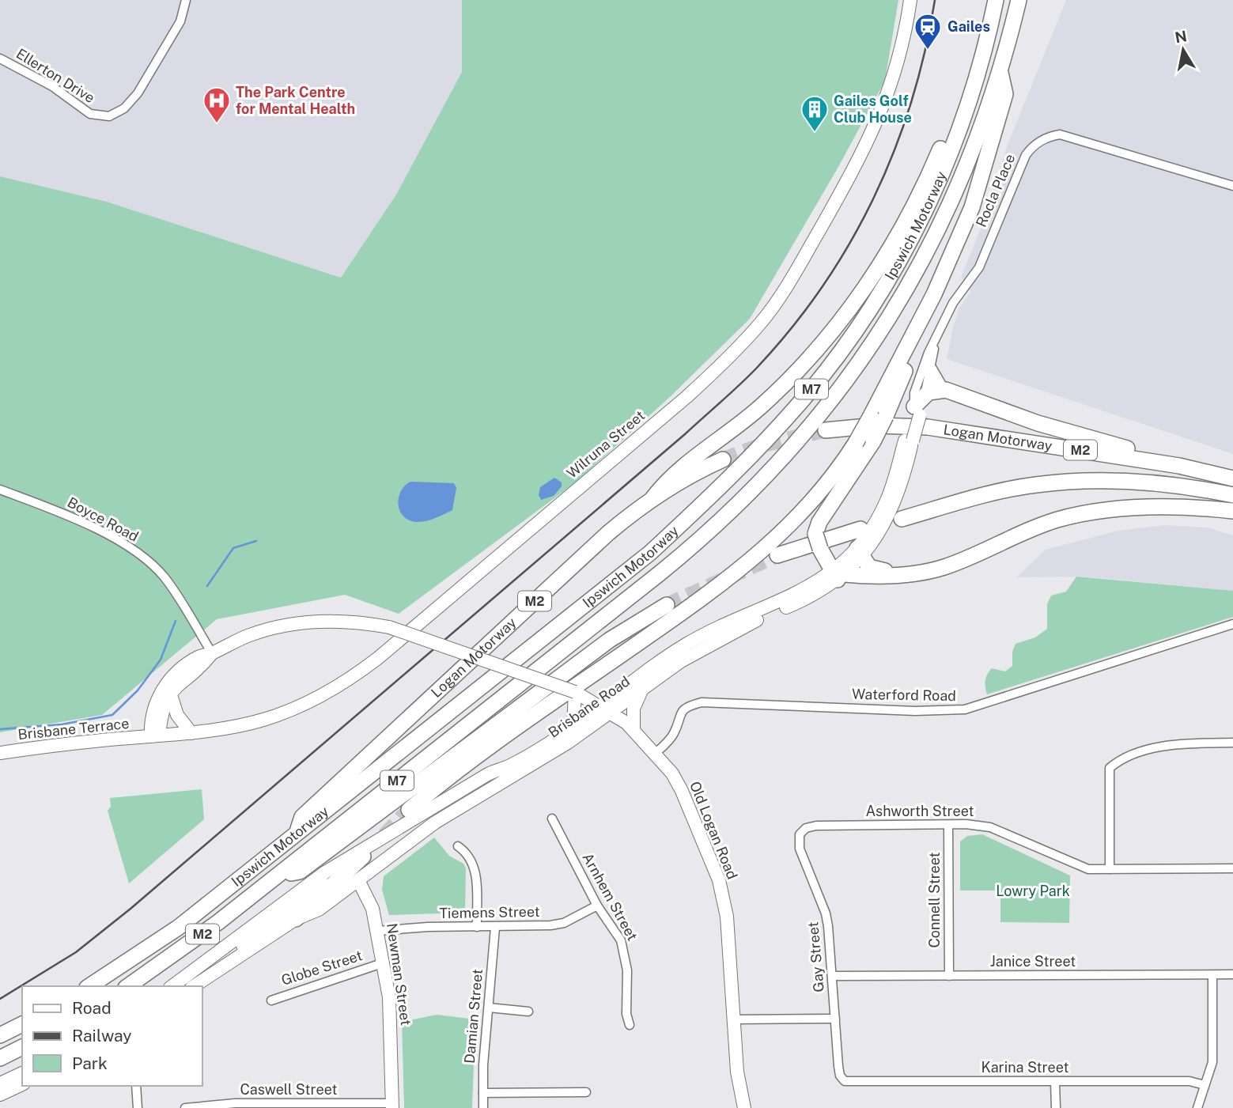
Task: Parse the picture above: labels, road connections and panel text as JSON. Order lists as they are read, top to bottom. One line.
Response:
{"streets":{"highway":["Ipswich Motorway","M7","Logan Motorway","M2"],"main road":["Wilruna Street","Brisbane Road","Brisbane Terrace","Old Logan Road","Newman Street"],"street":["Ellerton Drive","Rocla Place","Boyce Road","Waterford Road","Ashworth Street","Arnhem Street","Connell Street","Tiemens Street","Gay Street","Janice Street","Globe Street","Damian Street","Karina Street","Caswell Street"]},"crossings":[["Rocla Place","Brisbane Road"],["Ipswich Motorway","Logan Motorway"],["Ipswich Motorway","M2"],["Wilruna Street","Brisbane Terrace"],["Wilruna Street","Old Logan Road"],["Boyce Road","Old Logan Road"],["Waterford Road","Old Logan Road"],["Brisbane Road","Old Logan Road"],["Brisbane Road","Newman Street"],["Brisbane Terrace","Old Logan Road"],["Ashworth Street","Connell Street"],["Ashworth Street","Gay Street"],["Arnhem Street","Tiemens Street"],["Connell Street","Janice Street"],["Tiemens Street","Newman Street"],["Tiemens Street","Damian Street"],["Gay Street","Janice Street"],["Gay Street","Karina Street"],["Globe Street","Newman Street"],["Newman Street","Caswell Street"]],"parks":["Lowry Park"],"places":{"station":["Gailes"],"hospital":["The Park Centre for Mental Health"],"building":["Gailes Golf Club House"]},"legend":["Road","Railway","Park"],"north":"top"}
